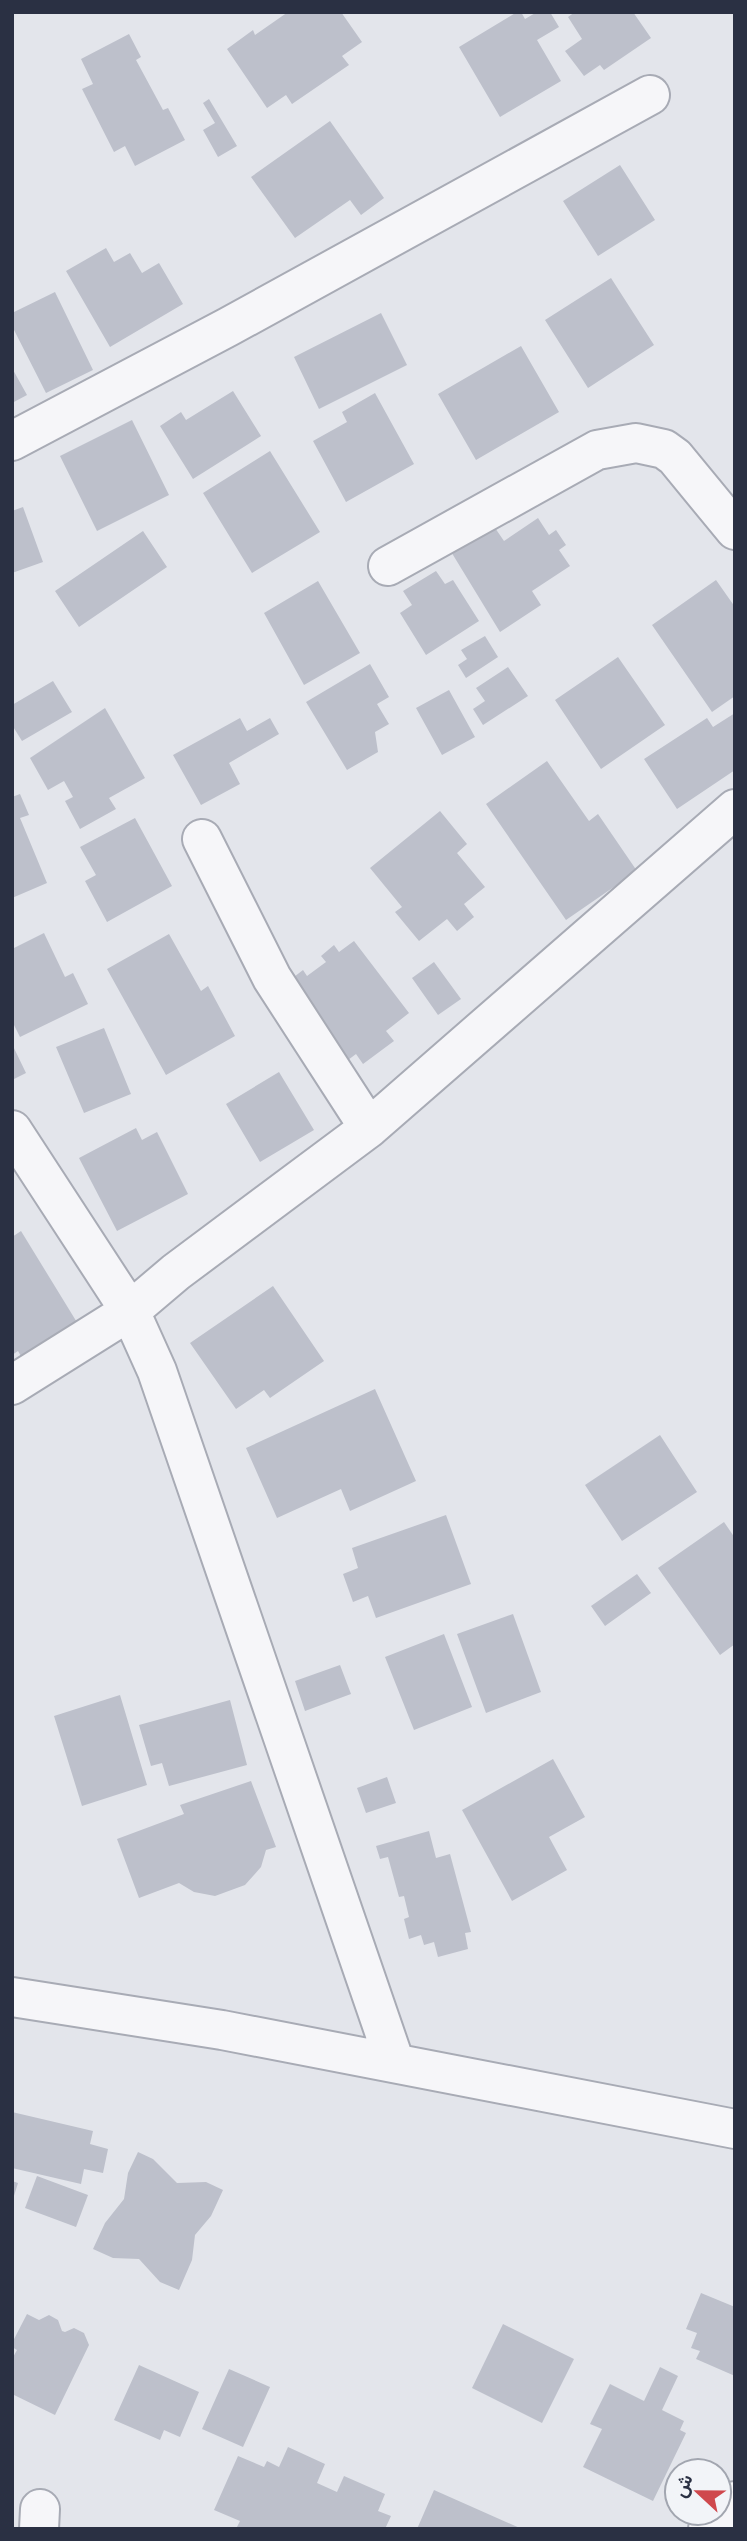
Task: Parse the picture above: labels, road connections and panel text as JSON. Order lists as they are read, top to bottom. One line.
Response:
{"north":"left"}
